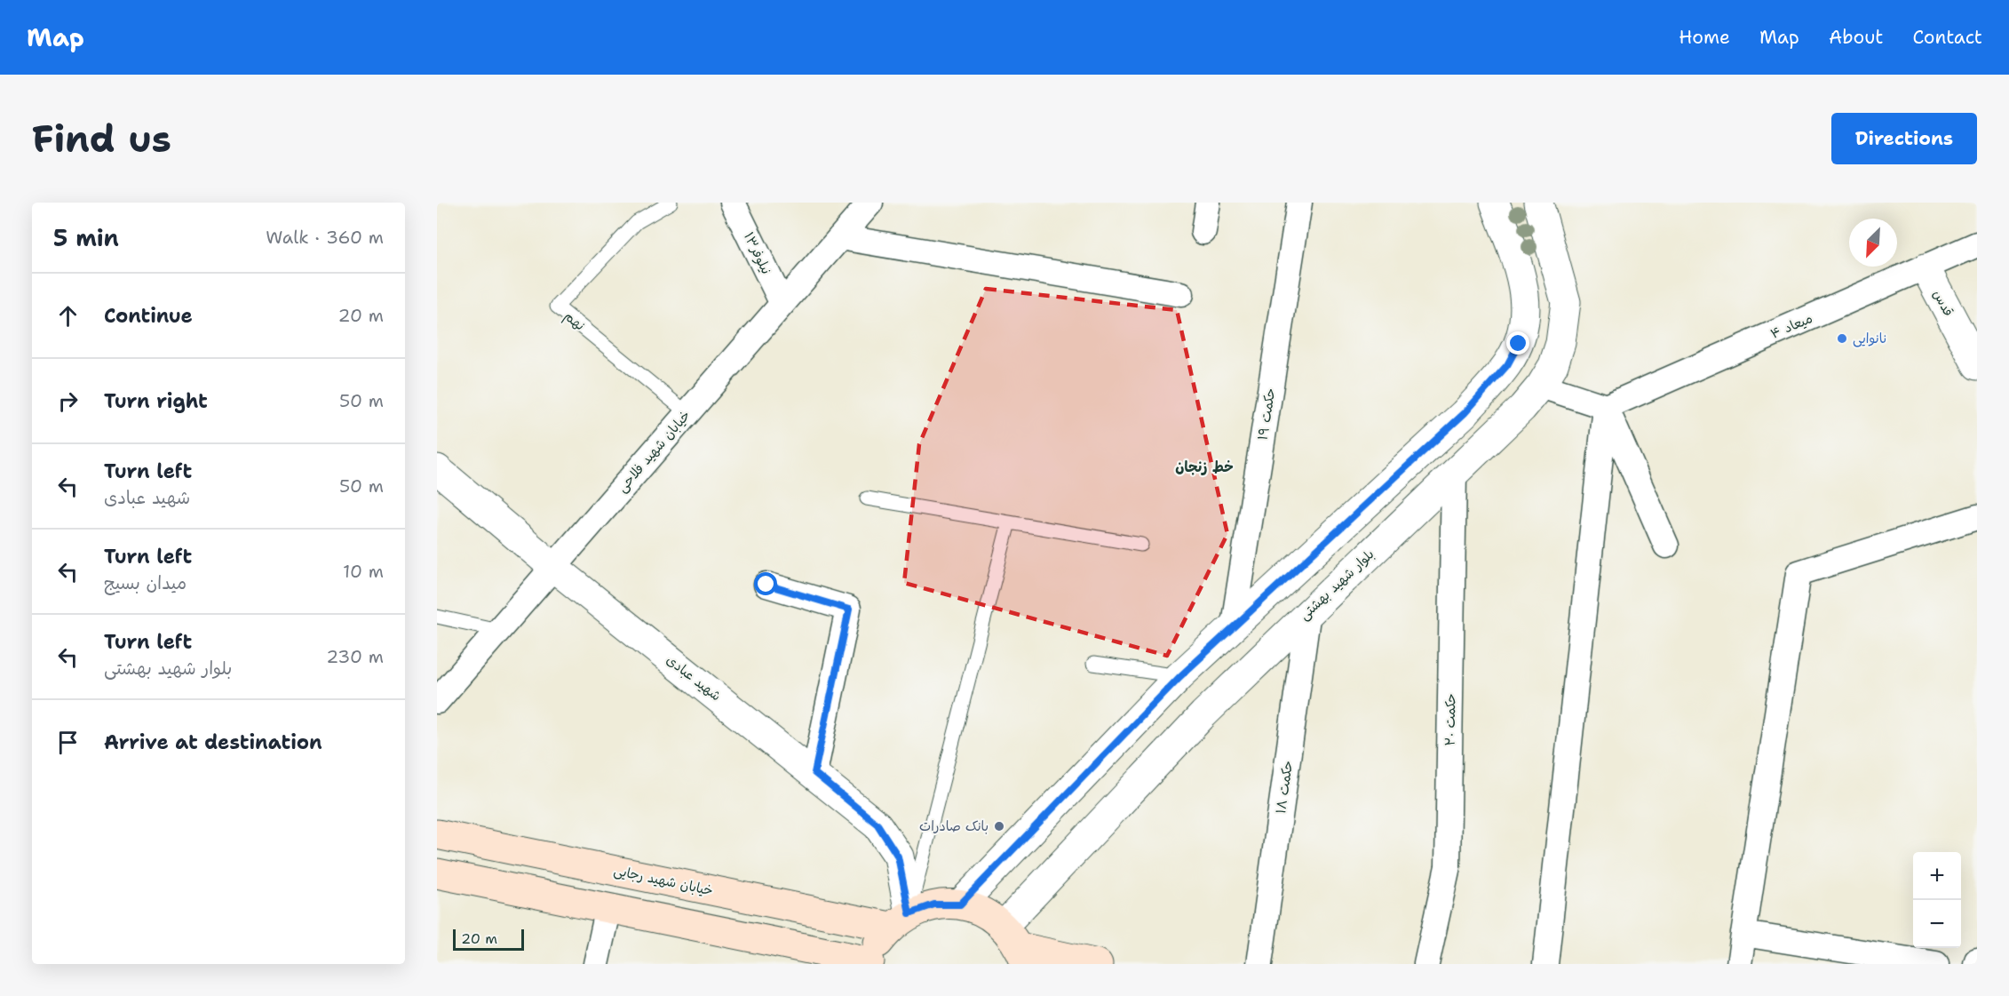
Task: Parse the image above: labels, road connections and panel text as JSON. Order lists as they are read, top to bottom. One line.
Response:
{"streets":{"main road":["خیابان شهید رجایی"],"street":["نیلوفر۱۳","قدس","میعاد ۴","حکمت ۱۹","خیابان شهید فلاحی","بلوار شهید بهشتی","شهید عبادی","حکمت ۲۰","حکمت ۱۸"],"lane":["نهم"]},"crossings":[["نیلوفر۱۳","خیابان شهید فلاحی"],["قدس","میعاد ۴"],["نهم","خیابان شهید فلاحی"],["خیابان شهید فلاحی","شهید عبادی"],["بلوار شهید بهشتی","حکمت ۲۰"],["بلوار شهید بهشتی","حکمت ۱۸"],["شهید عبادی","خیابان شهید رجایی"]],"districts":["خط زنجان"],"places":["نانوایی","بانک صادرات"],"scale_bar":"20 m","north":"bottom left","page":{"header":"Map","nav":["Home","Map","About","Contact"],"buttons":"Directions","title":"Find us","heading":["5 min","Walk · 360 m"],"list":[["Continue","20 m"],["Turn right","50 m"],["Turn left","شهید عبادی","50 m"],["Turn left","میدان بسیج","10 m"],["Turn left","بلوار شهید بهشتی","230 m"],"Arrive at destination"],"map_buttons":["+","−"],"scale":"20 m"}}
